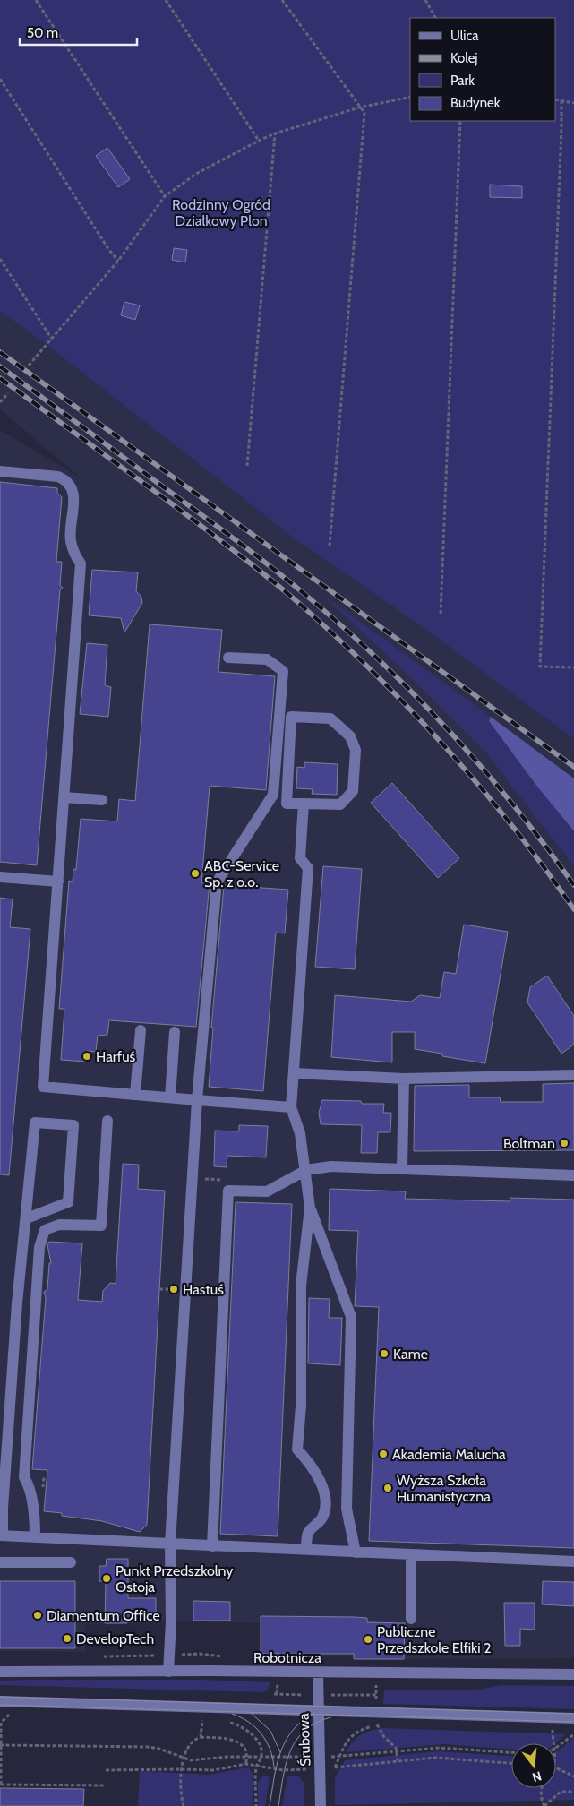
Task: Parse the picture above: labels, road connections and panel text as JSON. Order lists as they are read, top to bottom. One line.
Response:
{"streets":{"street":["Robotnicza","Śrubowa"]},"crossings":[["Robotnicza","Śrubowa"]],"parks":["Rodzinny Ogród Działkowy Plon"],"places":["ABC-Service Sp. z o.o.","Harfuś","Boltman","Hastuś","Kame","Akademia Malucha","Wyższa Szkoła Humanistyczna","Punkt Przedszkolny Ostoja","Diamentum Office","DevelopTech","Publiczne Przedszkole Elfiki 2"],"legend":["Ulica","Kolej","Park","Budynek"],"scale_bar":"50 m","north":"bottom"}
